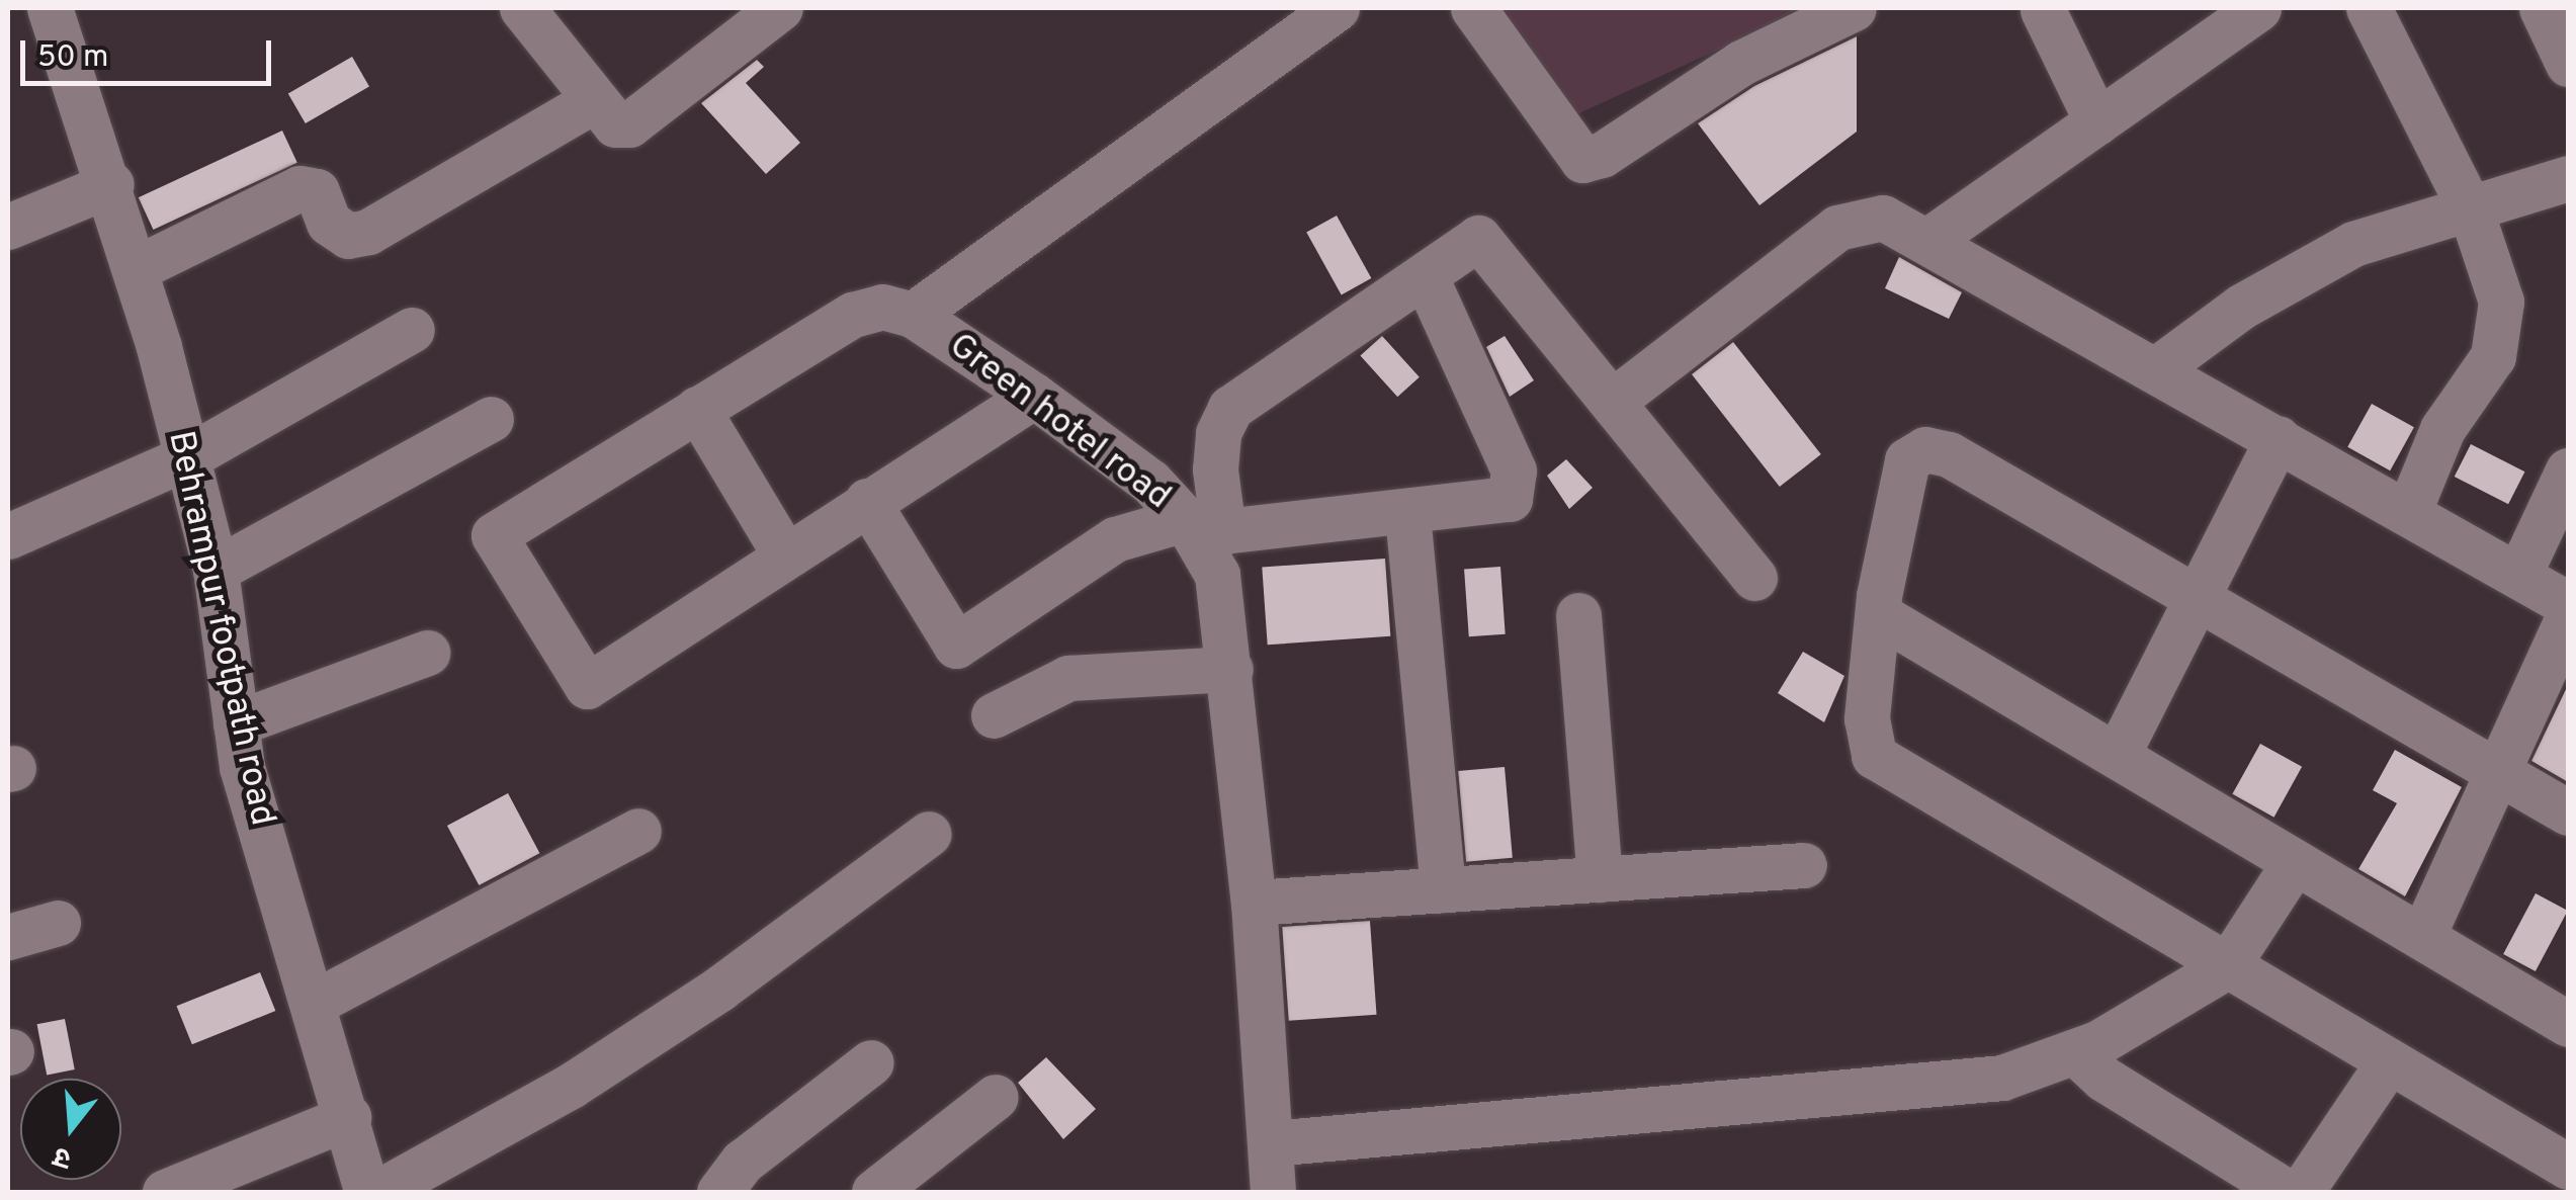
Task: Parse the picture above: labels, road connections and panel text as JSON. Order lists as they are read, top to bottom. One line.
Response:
{"streets":{"street":["Green hotel road","Behrampur footpath road"]},"scale_bar":"50 m","north":"bottom"}
